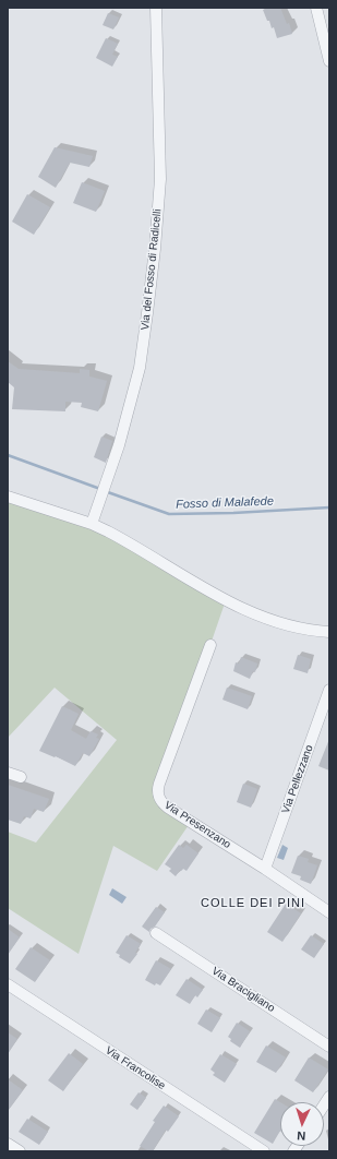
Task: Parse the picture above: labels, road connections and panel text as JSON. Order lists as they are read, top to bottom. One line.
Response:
{"streets":{"street":["Via del Fosso di Radicelli","Via Pellezzano","Via Presenzano","Via Bracigliano","Via Francolise"]},"crossings":[["Via Pellezzano","Via Presenzano"]],"districts":["COLLE DEI PINI"],"water":["Fosso di Malafede"],"north":"bottom"}
